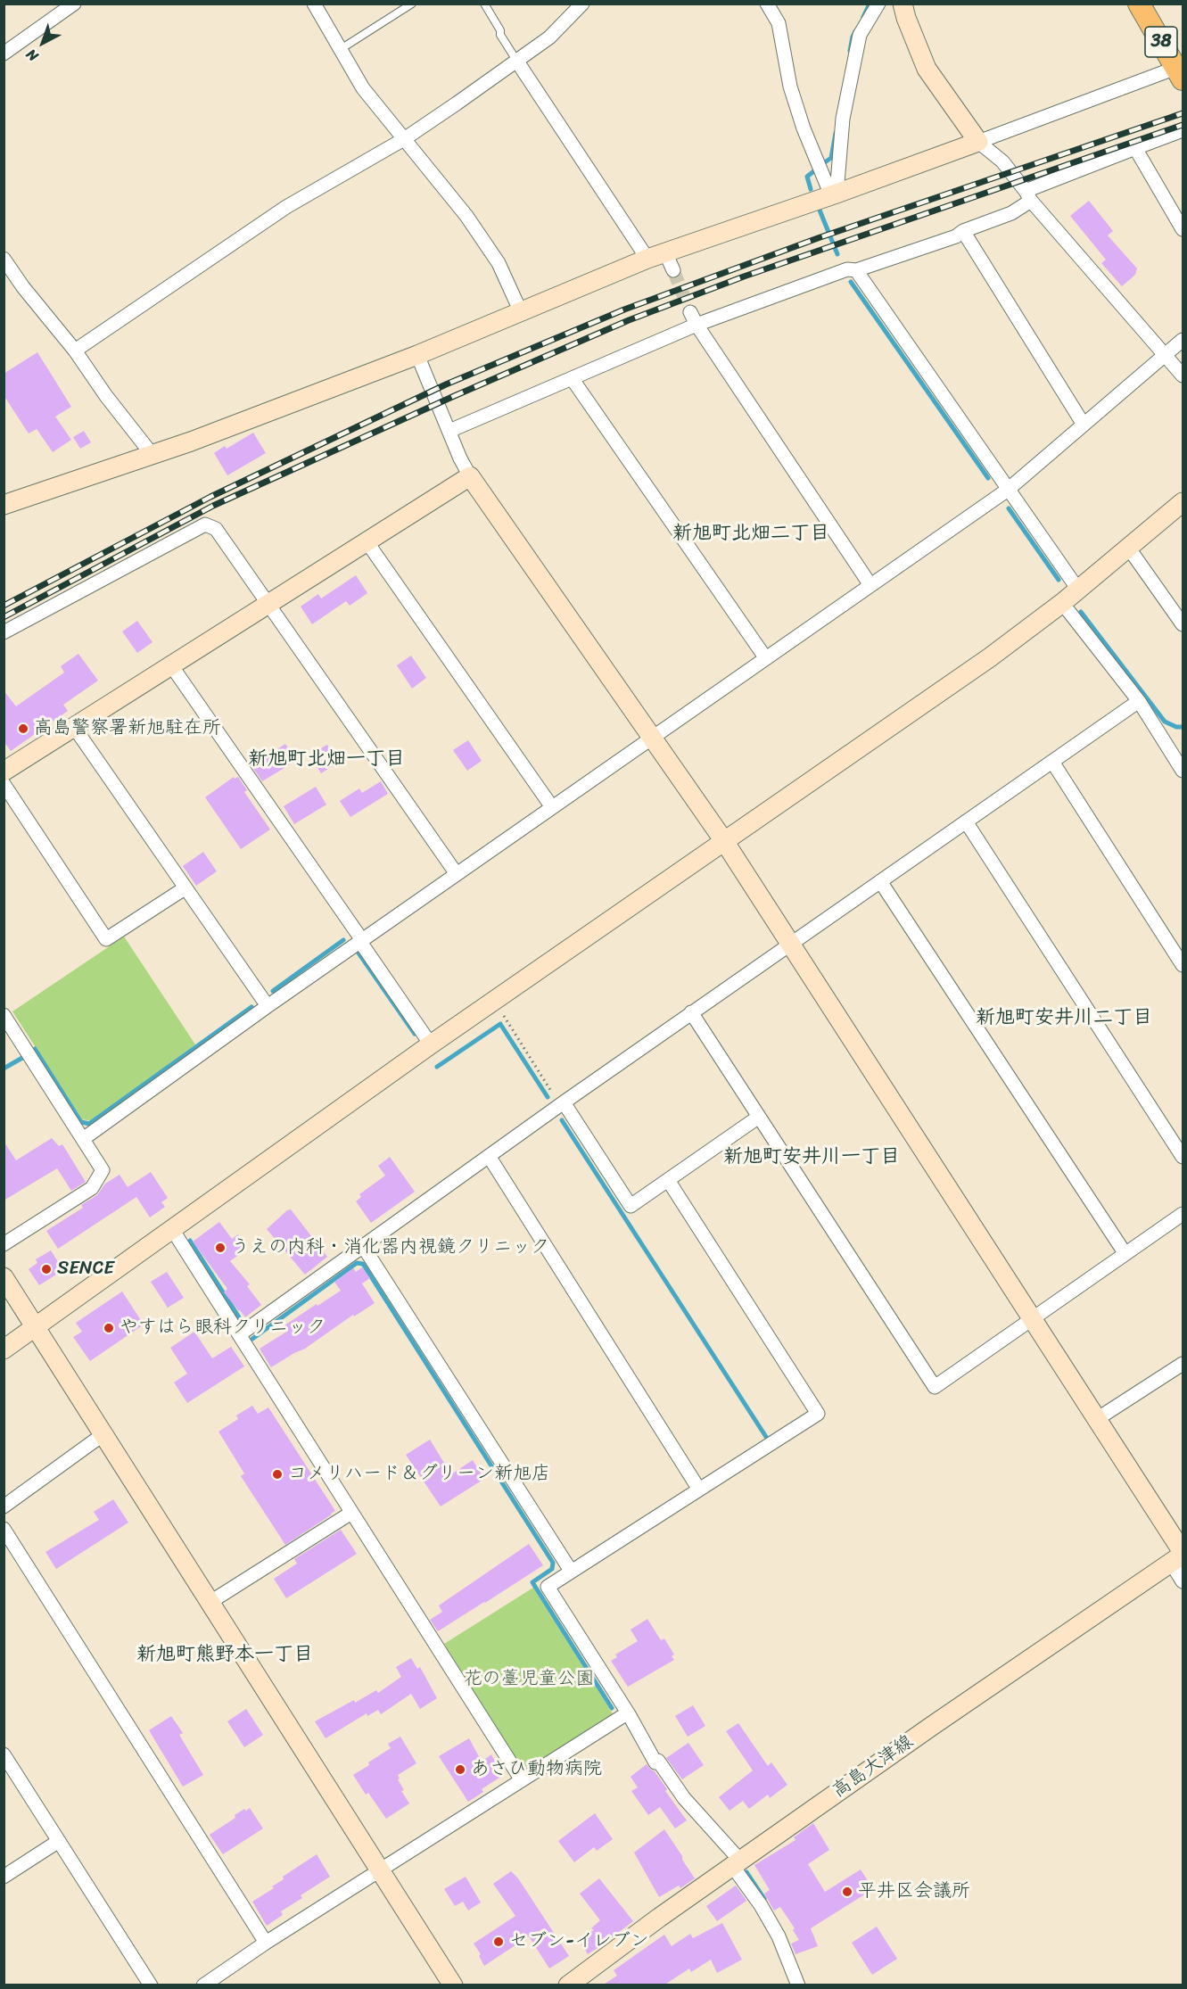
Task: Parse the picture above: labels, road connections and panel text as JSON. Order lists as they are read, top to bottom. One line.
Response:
{"streets":{"main road":["38"],"street":["高島大津線"]},"districts":["新旭町北畑二丁目","新旭町北畑一丁目","新旭町安井川二丁目","新旭町安井川一丁目","新旭町熊野本一丁目"],"parks":["花の薹児童公園"],"places":["高島警察署新旭駐在所","うえの内科・消化器内視鏡クリニック","SENCE","やすはら眼科クリニック","コメリハード＆グリーン新旭店","あさひ動物病院","平井区会議所","セブン-イレブン"],"north":"bottom left"}
